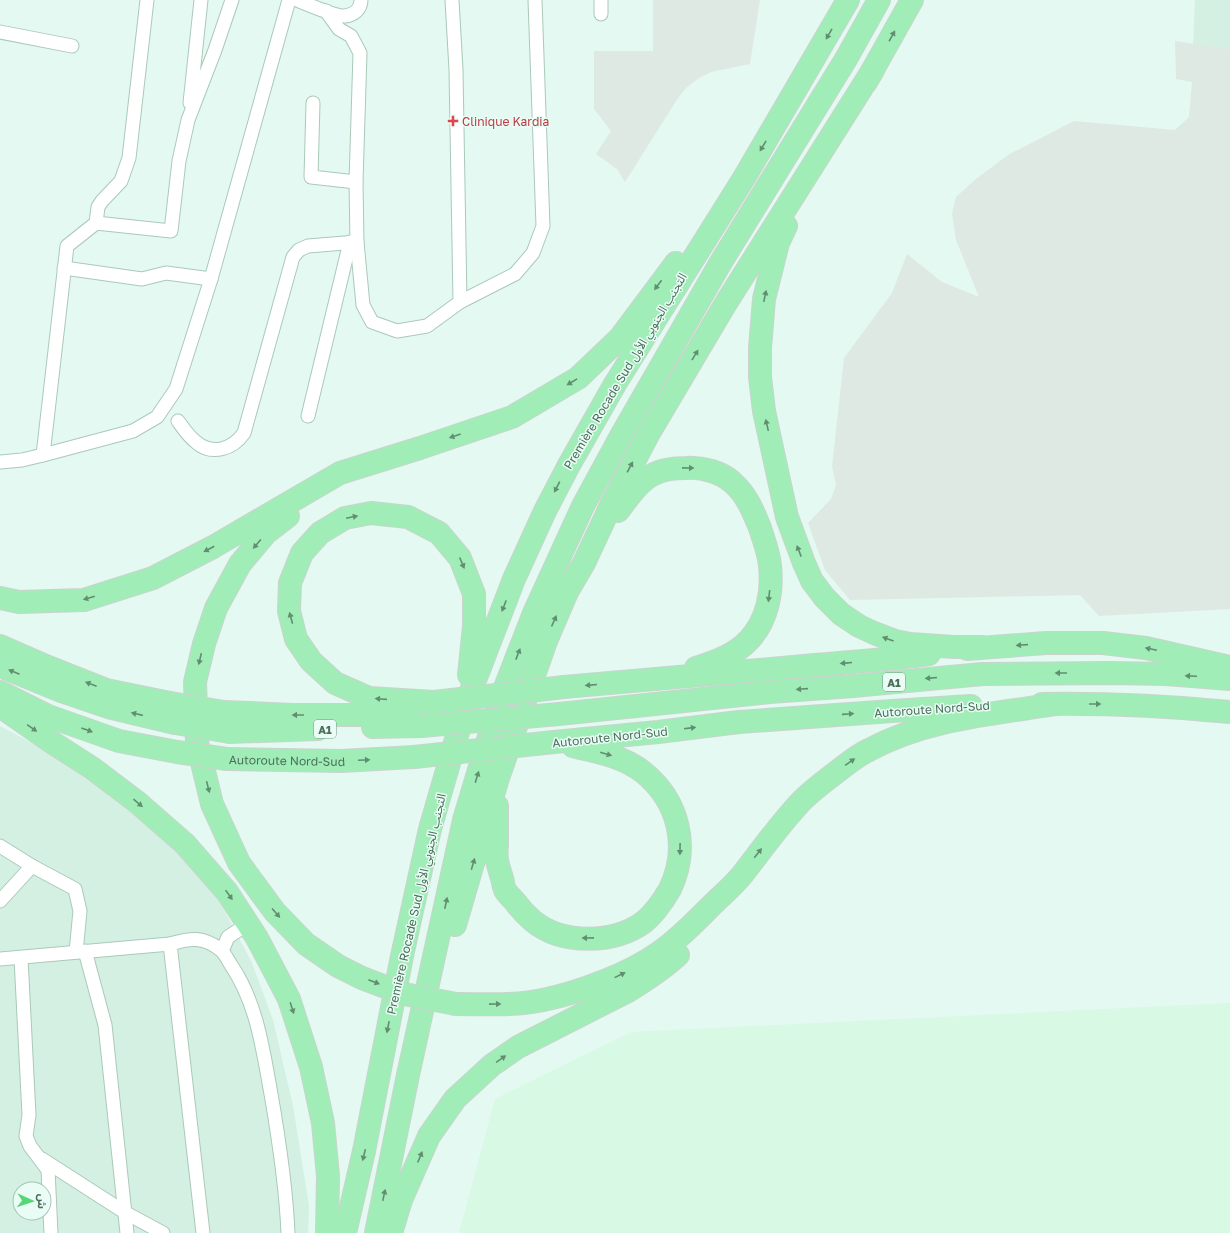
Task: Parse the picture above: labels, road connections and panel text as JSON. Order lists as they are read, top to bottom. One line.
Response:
{"streets":{"highway":["Première Rocade Sud التجنب الجنوبي الأول","A1","Autoroute Nord-Sud"]},"places":{"health":["Clinique Kardia"]},"north":"right"}
